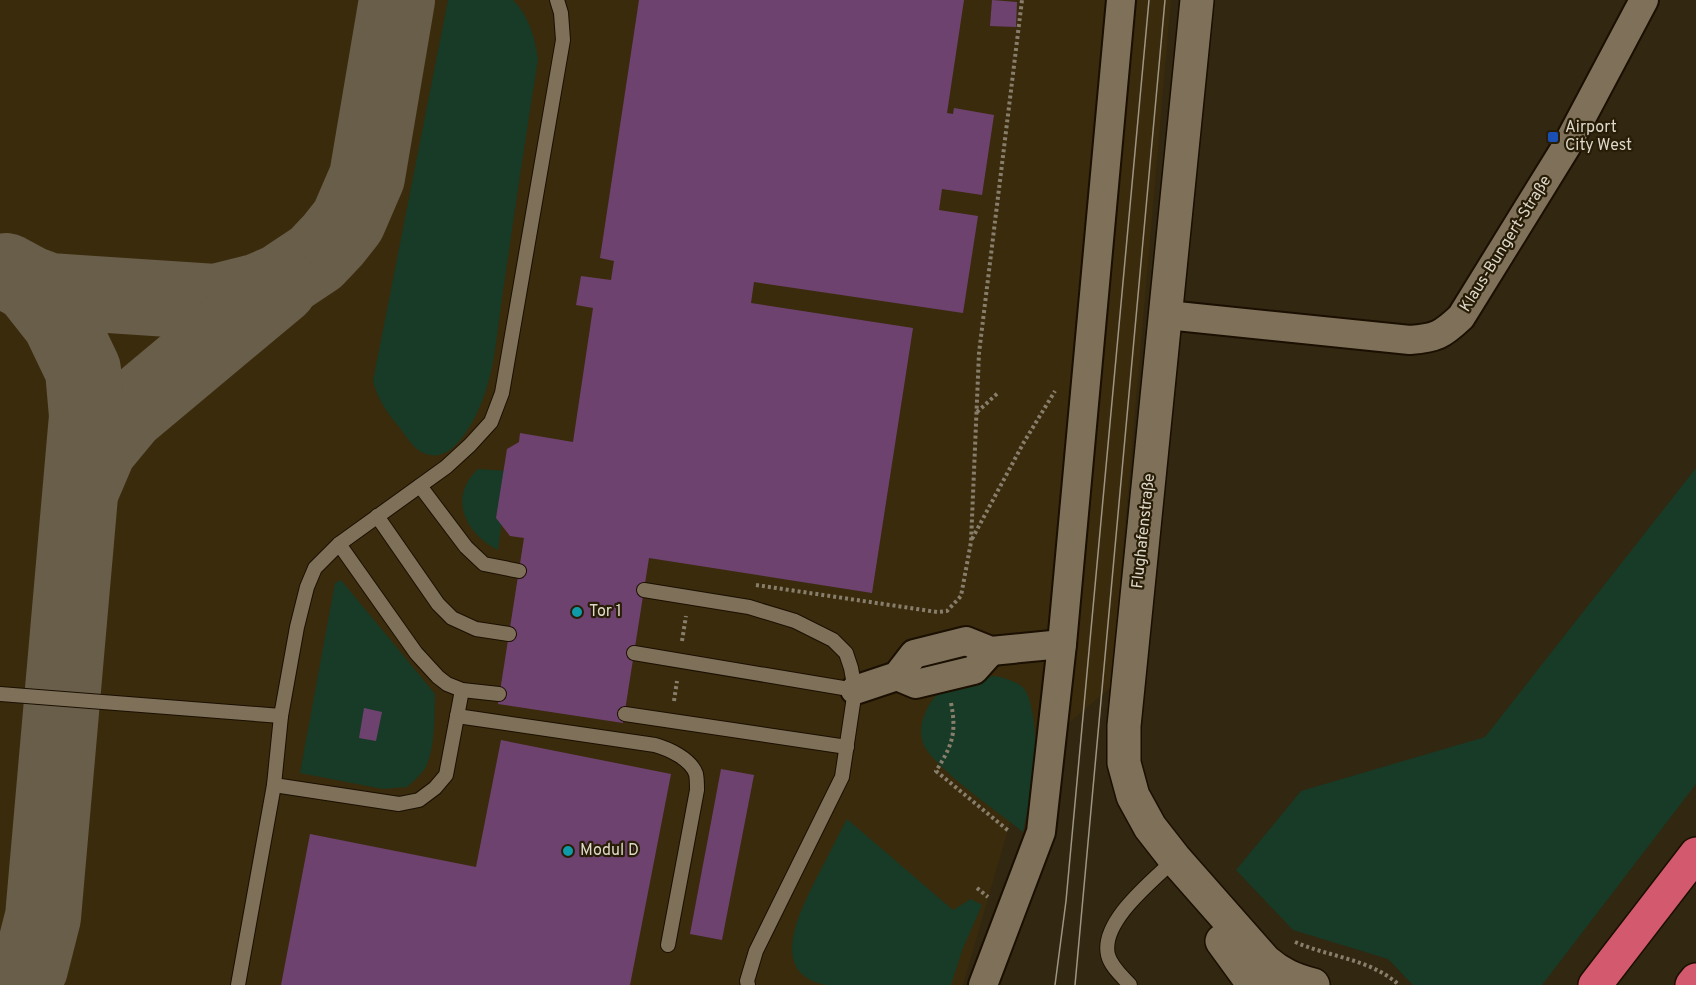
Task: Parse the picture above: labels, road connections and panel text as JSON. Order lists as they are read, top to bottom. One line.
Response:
{"streets":{"street":["Klaus-Bungert-Straße","Flughafenstraße"]},"crossings":[["Klaus-Bungert-Straße","Flughafenstraße"]],"places":{"transit":["Airport City West"],"other":["Tor 1","Modul D"]}}
